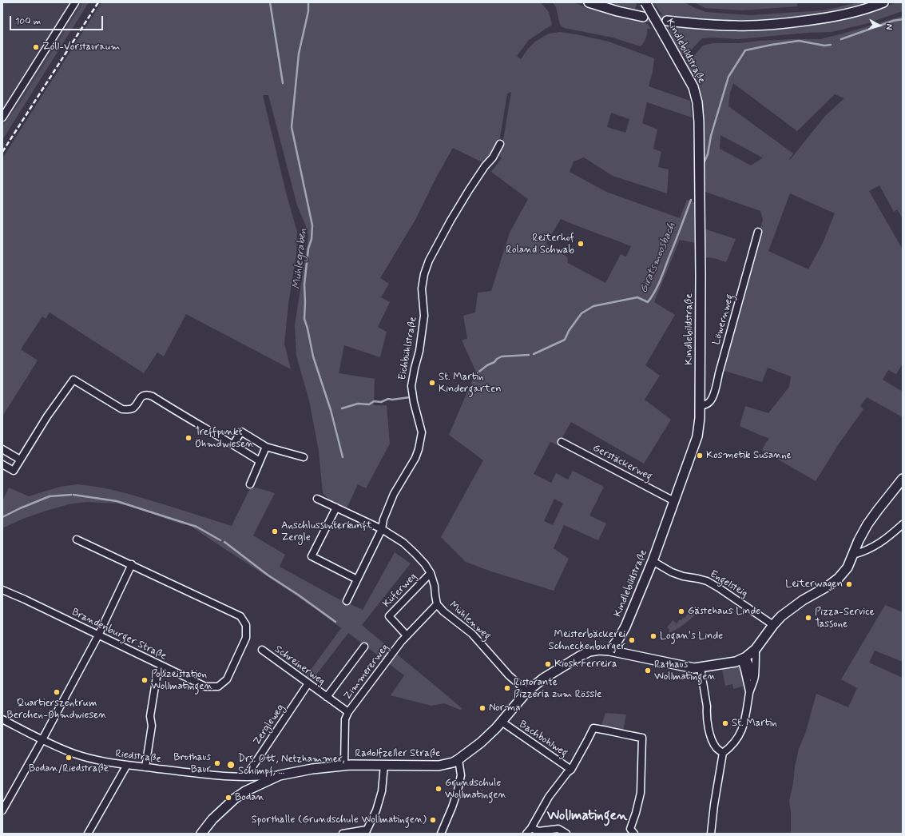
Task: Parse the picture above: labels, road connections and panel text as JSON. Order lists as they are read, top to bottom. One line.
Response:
{"streets":{"main road":["Kindlebildstraße","Radolfzeller Straße"],"street":["Löwernweg","Eichbühlstraße","Gerstäckerweg","Engelsteig","Küferweg","Mühlenweg","Brandenburger Straße","Schreinerweg","Zimmererweg","Zergleweg","Bachbohlweg","Riedstraße"]},"crossings":[["Kindlebildstraße","Löwernweg"],["Kindlebildstraße","Gerstäckerweg"],["Kindlebildstraße","Engelsteig"],["Kindlebildstraße","Radolfzeller Straße"],["Eichbühlstraße","Mühlenweg"],["Engelsteig","Radolfzeller Straße"],["Küferweg","Mühlenweg"],["Küferweg","Zimmererweg"],["Mühlenweg","Zimmererweg"],["Mühlenweg","Radolfzeller Straße"],["Schreinerweg","Zimmererweg"],["Schreinerweg","Zergleweg"],["Zimmererweg","Radolfzeller Straße"],["Zergleweg","Riedstraße"],["Bachbohlweg","Radolfzeller Straße"],["Radolfzeller Straße","Riedstraße"]],"districts":["Wollmatingen"],"water":["Giratsmoosbach","Mühlegraben"],"places":["Zoll-Vorstauraum","Reiterhof Roland Schwab","St. Martin Kindergarten","Treffpunkt Öhmdwiesen","Kosmetik Susanne","Anschlussunterkunft Zergle","Leiterwagen","Gästehaus Linde","Pizza-Service Tassone","Logan's Linde","Meisterbäckerei Schneckenburger","Kiosk Ferreira","Rathaus Wollmatingen","Polizeistation Wollmatingen","Ristorante Pizzeria zum Rössle","Quartierszentrum Berchen-Öhmdwiesen","Norma","St. Martin","Bodan/Riedstraße","Brothaus Baur","Drs. Ott, Netzhammer, Schimpf, ...","Grundschule Wollmatingen","Bodan","Sporthalle (Grundschule Wollmatingen)"],"scale_bar":"100 m","north":"right"}
